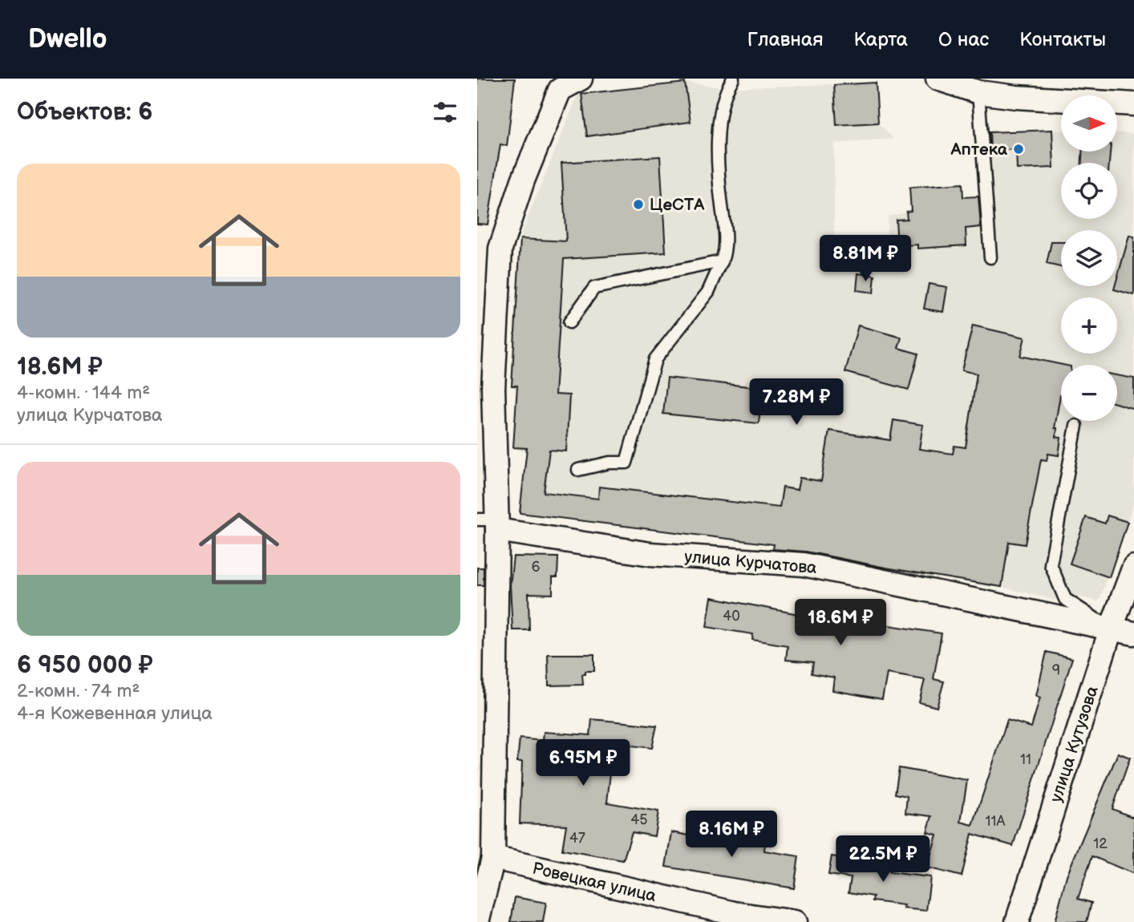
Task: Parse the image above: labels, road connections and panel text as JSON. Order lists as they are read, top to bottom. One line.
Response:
{"streets":{"street":["улица Курчатова","улица Кутузова","Ровецкая улица"]},"crossings":[["улица Курчатова","улица Кутузова"]],"places":["Аптека","ЦеСТА"],"house_numbers":["6","40","9","11","45","11А","47","12"],"north":"right","page":{"header":"Dwello","nav":["Главная","Карта","О нас","Контакты"],"heading":"Объектов: 6","map_buttons":["+","−"],"list":[{"name":"18.6M ₽","note":"4-комн. · 144 m² · улица Курчатова"},{"name":"6 950 000 ₽","note":"2-комн. · 74 m² · 4-я Кожевенная улица"}],"price":["8.81M ₽","7.28M ₽","18.6M ₽","6.95M ₽","8.16M ₽","22.5M ₽"]}}
